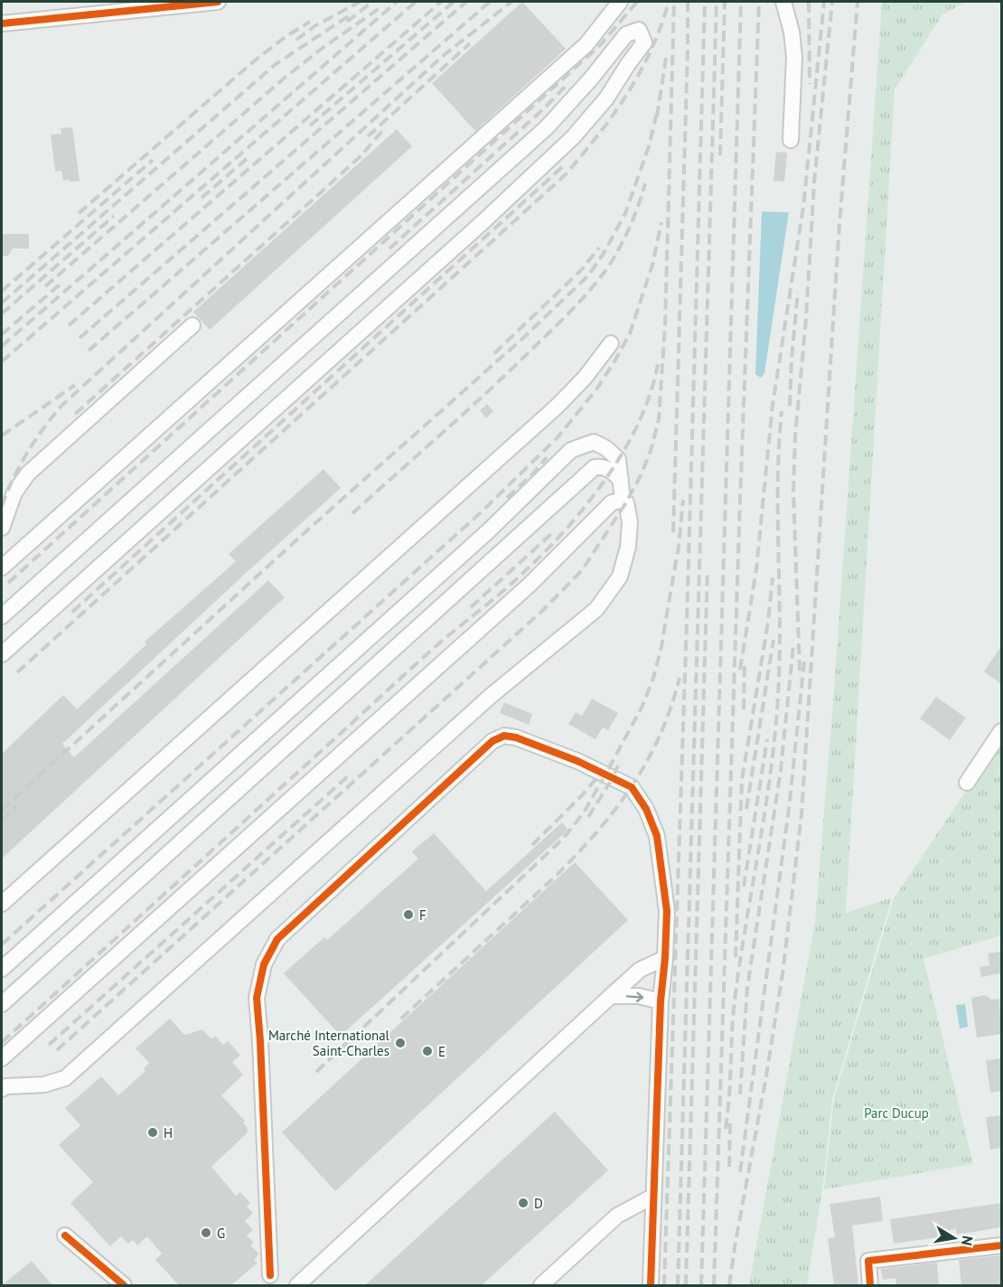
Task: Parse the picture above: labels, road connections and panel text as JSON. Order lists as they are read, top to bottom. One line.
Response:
{"parks":["Parc Ducup"],"places":["F","Marché International Saint-Charles","E","H","D","G"],"north":"right"}
